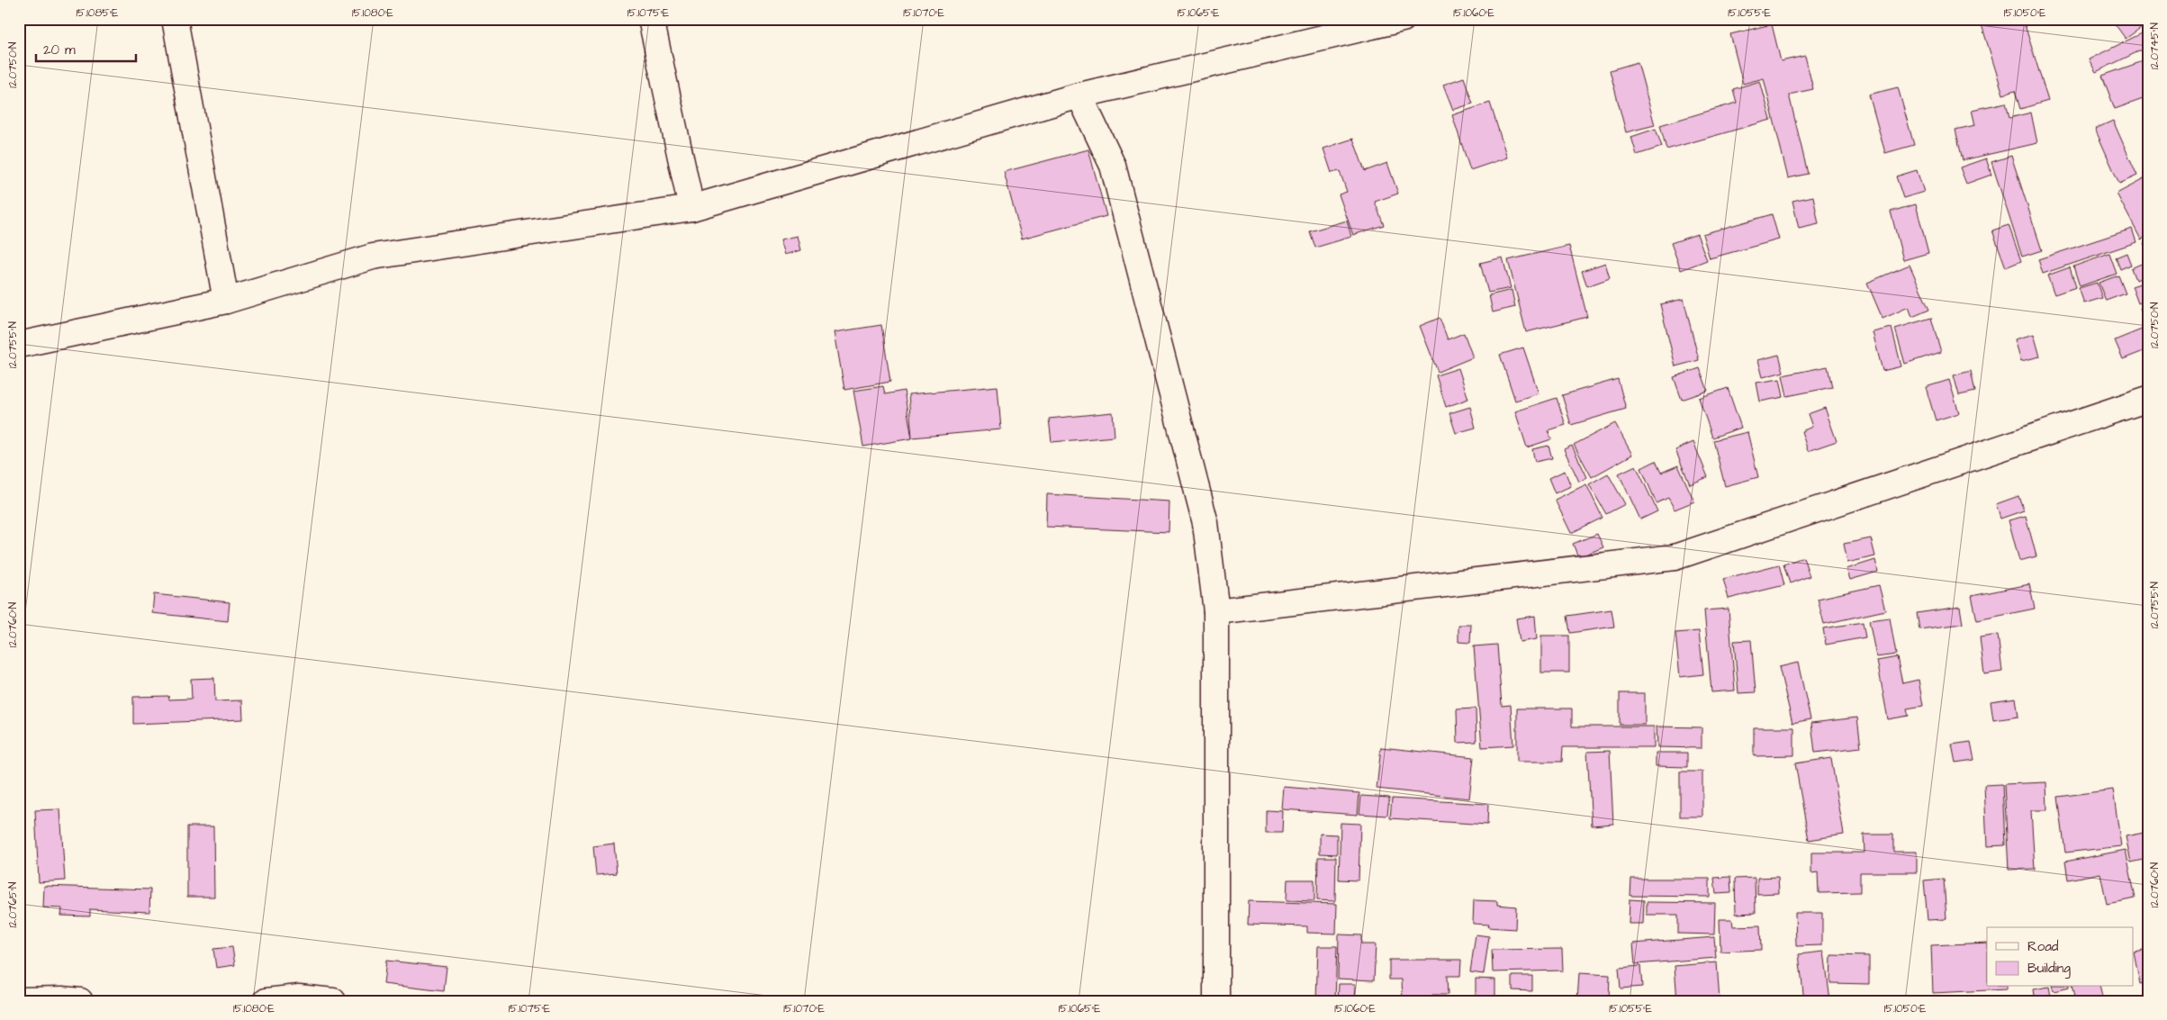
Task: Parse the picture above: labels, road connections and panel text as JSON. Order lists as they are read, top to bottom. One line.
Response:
{"legend":["Road","Building"],"scale_bar":"20 m","coordinates":["15.1085°E","15.1080°E","15.1075°E","15.1070°E","15.1065°E","15.1060°E","15.1055°E","15.1050°E","12.0745°N","12.0750°N","12.0755°N","12.0760°N","12.0765°N"]}
